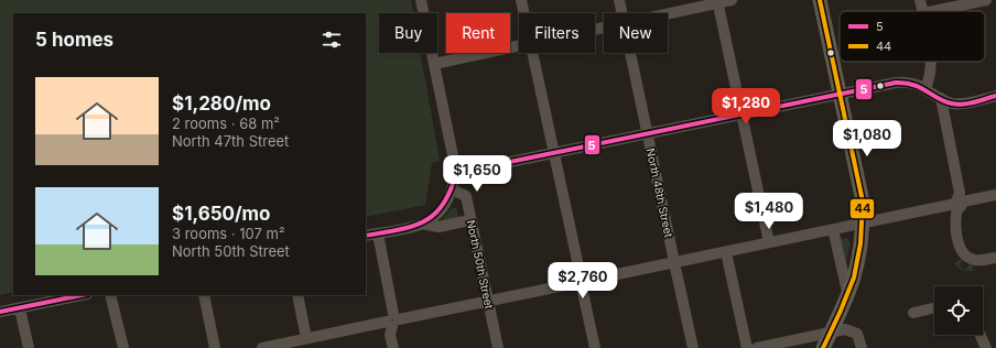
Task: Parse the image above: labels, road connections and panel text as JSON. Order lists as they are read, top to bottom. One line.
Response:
{"streets":{"street":["North 48th Street","North 50th Street"]},"lines":["transit line 44","transit line 5"],"legend":["5","44"],"page":{"chip":["Buy","Rent","Filters","New"],"heading":"5 homes","list":[{"name":"$1,280/mo","note":"2 rooms · 68 m² · North 47th Street"},{"name":"$1,650/mo","note":"3 rooms · 107 m² · North 50th Street"}],"price":["$1,280","$1,080","$1,650","$1,480","$2,760"]}}
